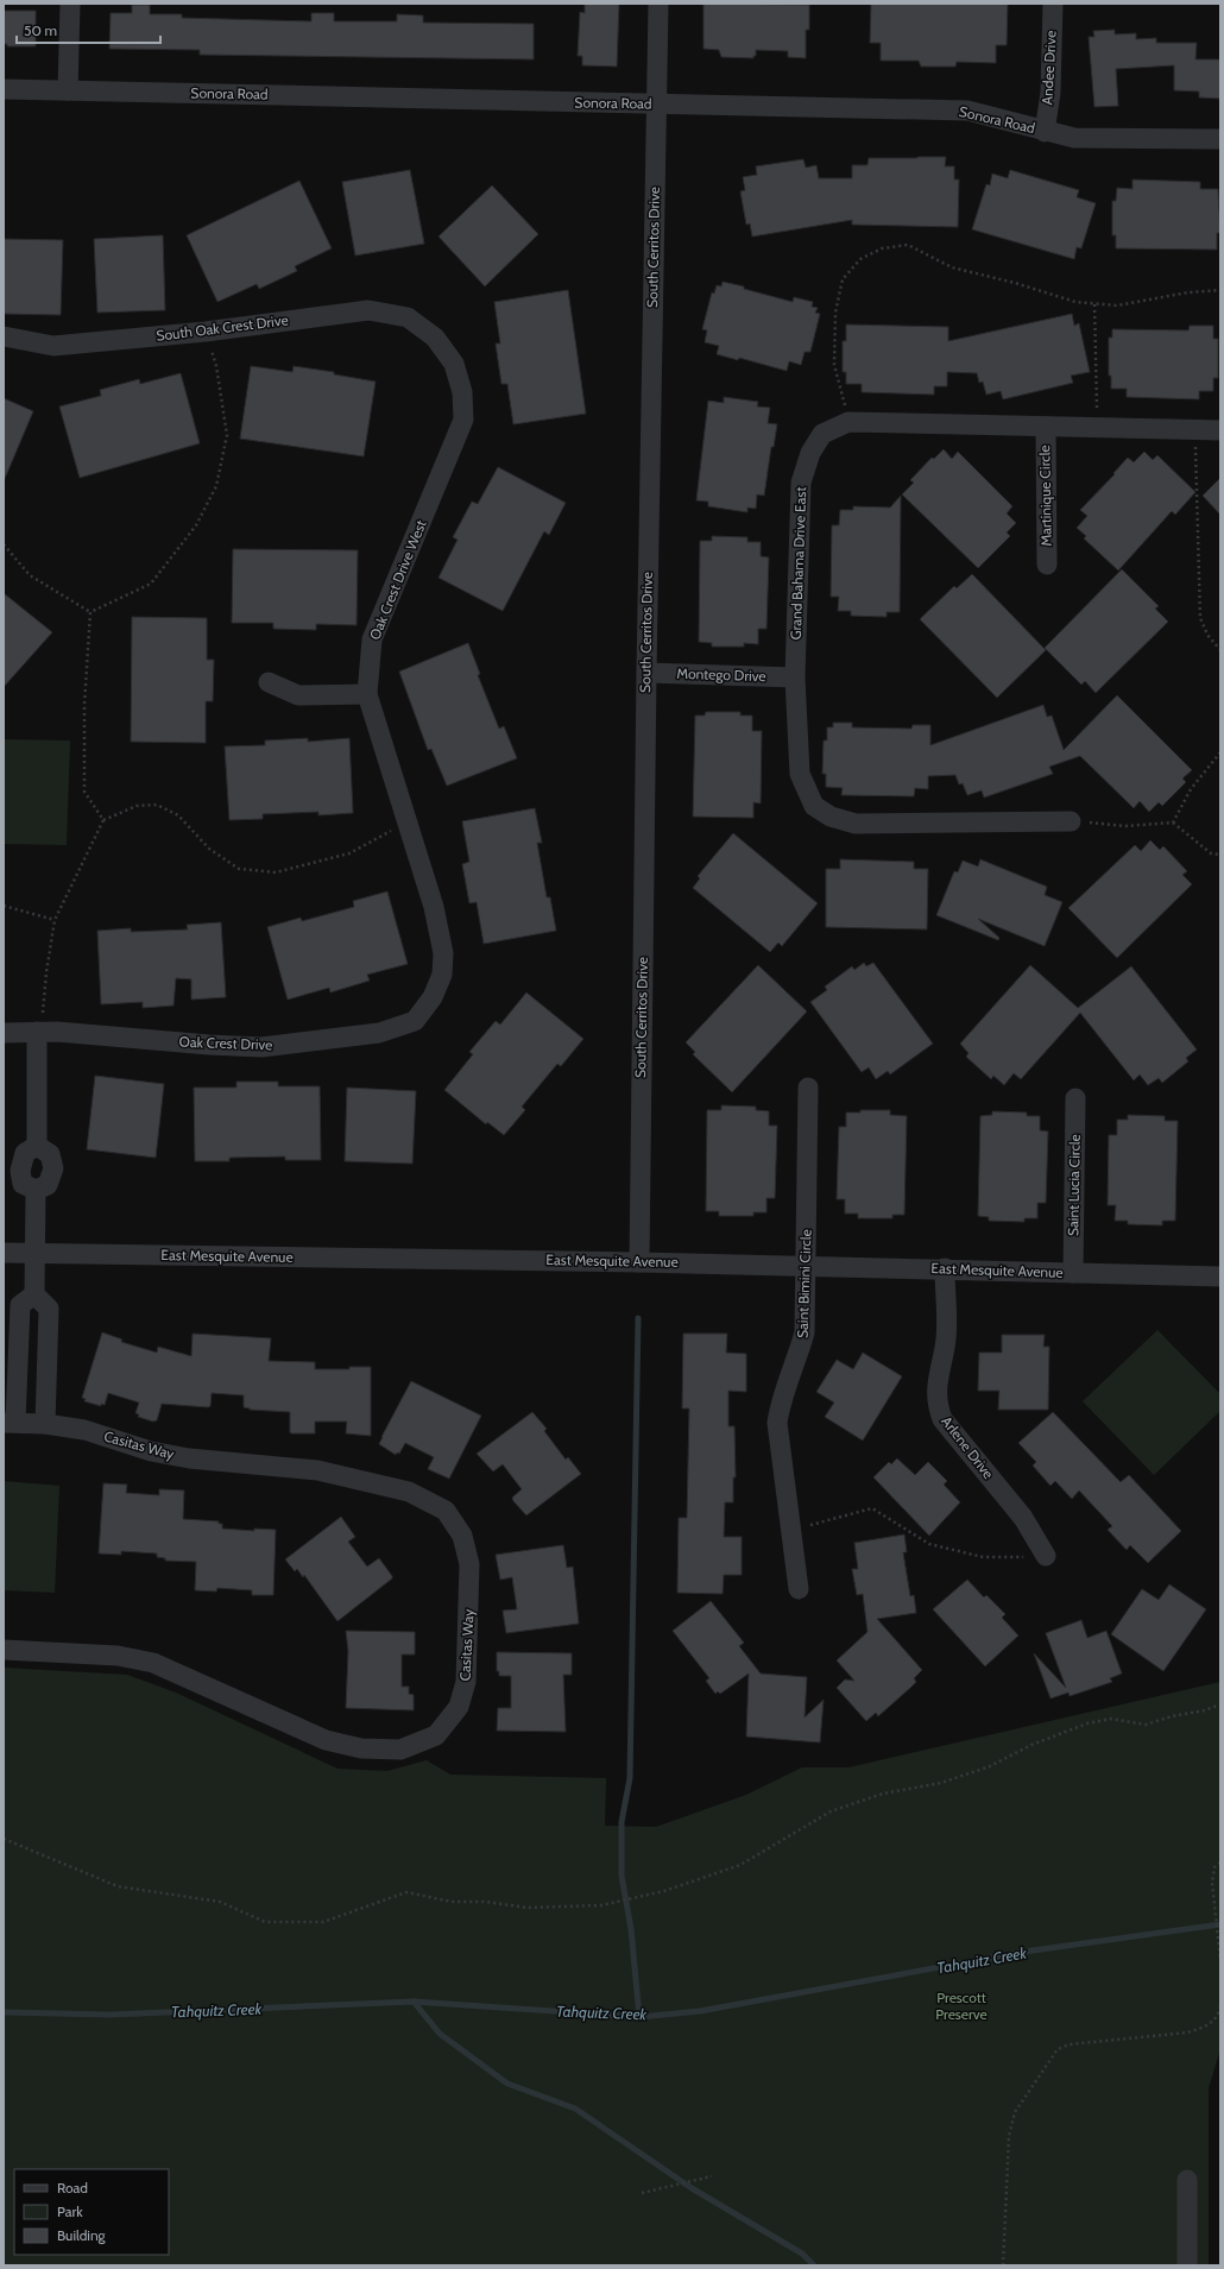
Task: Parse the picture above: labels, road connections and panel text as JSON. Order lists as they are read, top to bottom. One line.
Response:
{"streets":{"street":["Andee Drive","Sonora Road","South Cerritos Drive","South Oak Crest Drive","Martinique Circle","Grand Bahama Drive East","Oak Crest Drive West","Montego Drive","Oak Crest Drive","Saint Lucia Circle","East Mesquite Avenue","Saint Bimini Circle","Casitas Way","Arlene Drive"]},"crossings":[["Andee Drive","Sonora Road"],["Sonora Road","South Cerritos Drive"],["South Cerritos Drive","Montego Drive"],["South Cerritos Drive","East Mesquite Avenue"],["South Oak Crest Drive","Oak Crest Drive West"],["Martinique Circle","Grand Bahama Drive East"],["Grand Bahama Drive East","Montego Drive"],["Oak Crest Drive West","Oak Crest Drive"],["Saint Lucia Circle","East Mesquite Avenue"],["East Mesquite Avenue","Saint Bimini Circle"],["East Mesquite Avenue","Arlene Drive"]],"water":["Tahquitz Creek"],"parks":["Prescott Preserve"],"legend":["Road","Park","Building"],"scale_bar":"50 m"}
